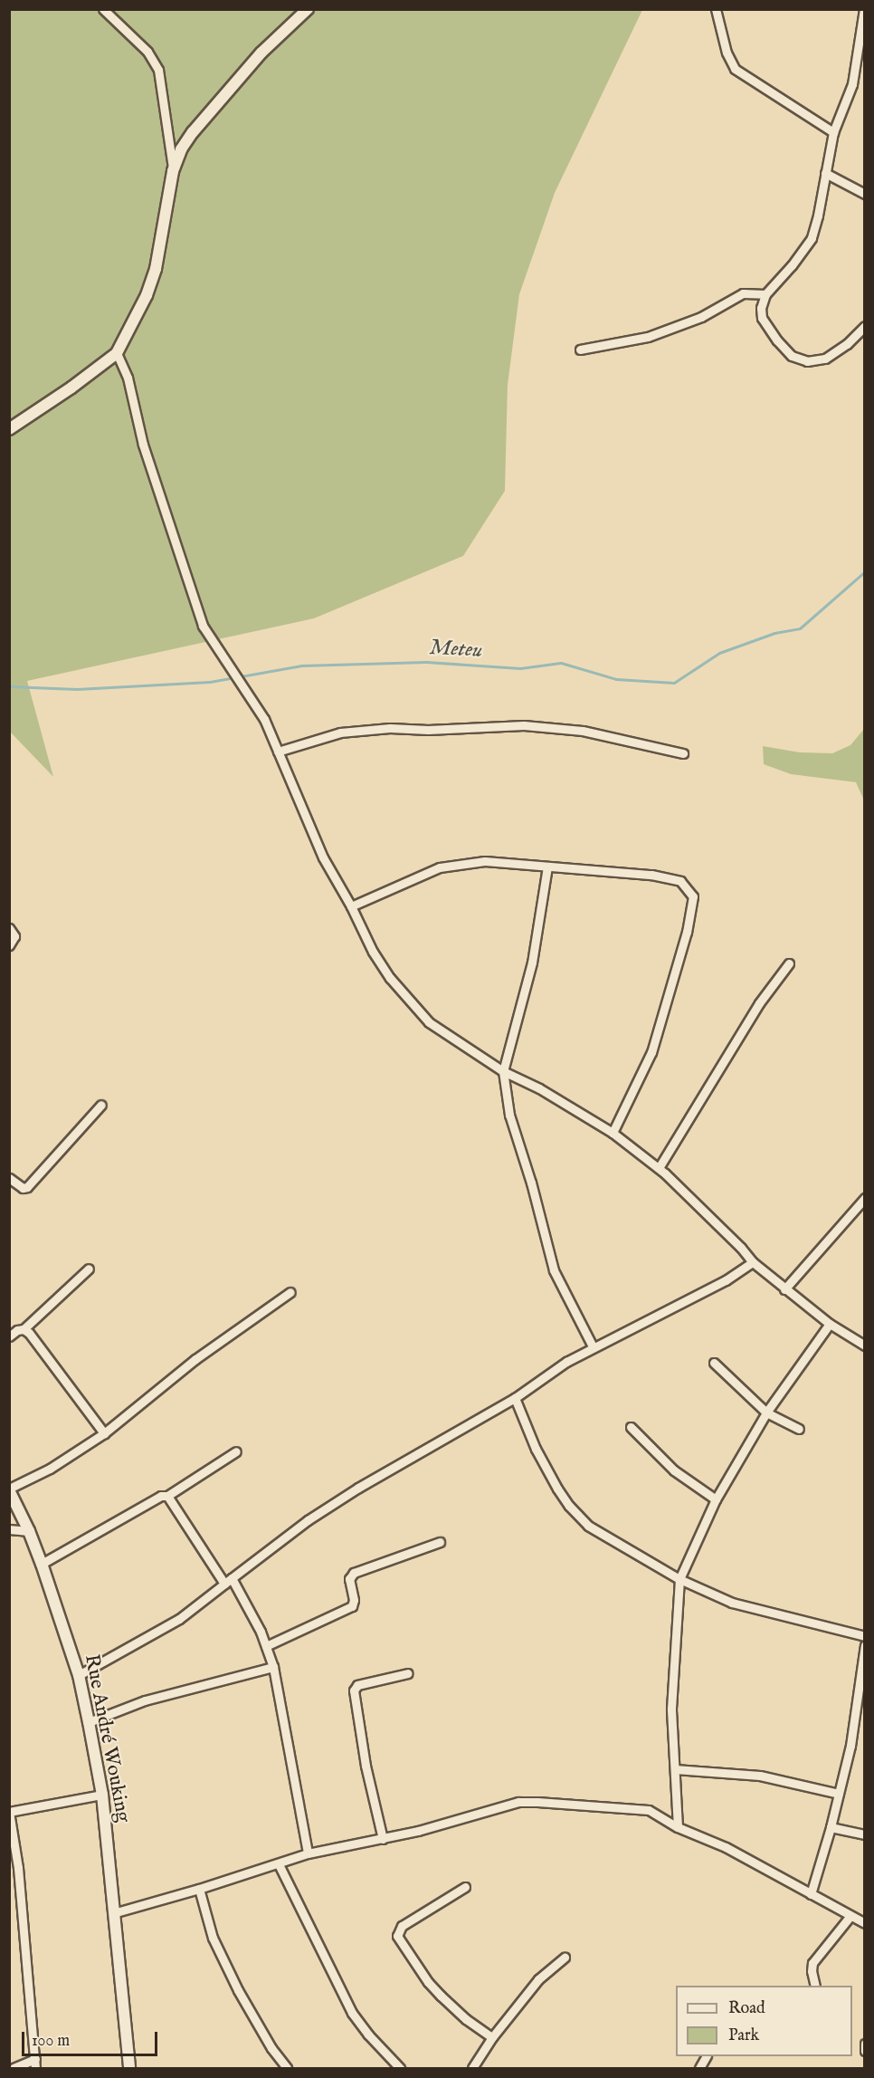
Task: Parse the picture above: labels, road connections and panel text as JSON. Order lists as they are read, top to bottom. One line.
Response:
{"streets":{"street":["Rue André Wouking"]},"water":["Meteu"],"legend":["Road","Park"],"scale_bar":"100 m"}
